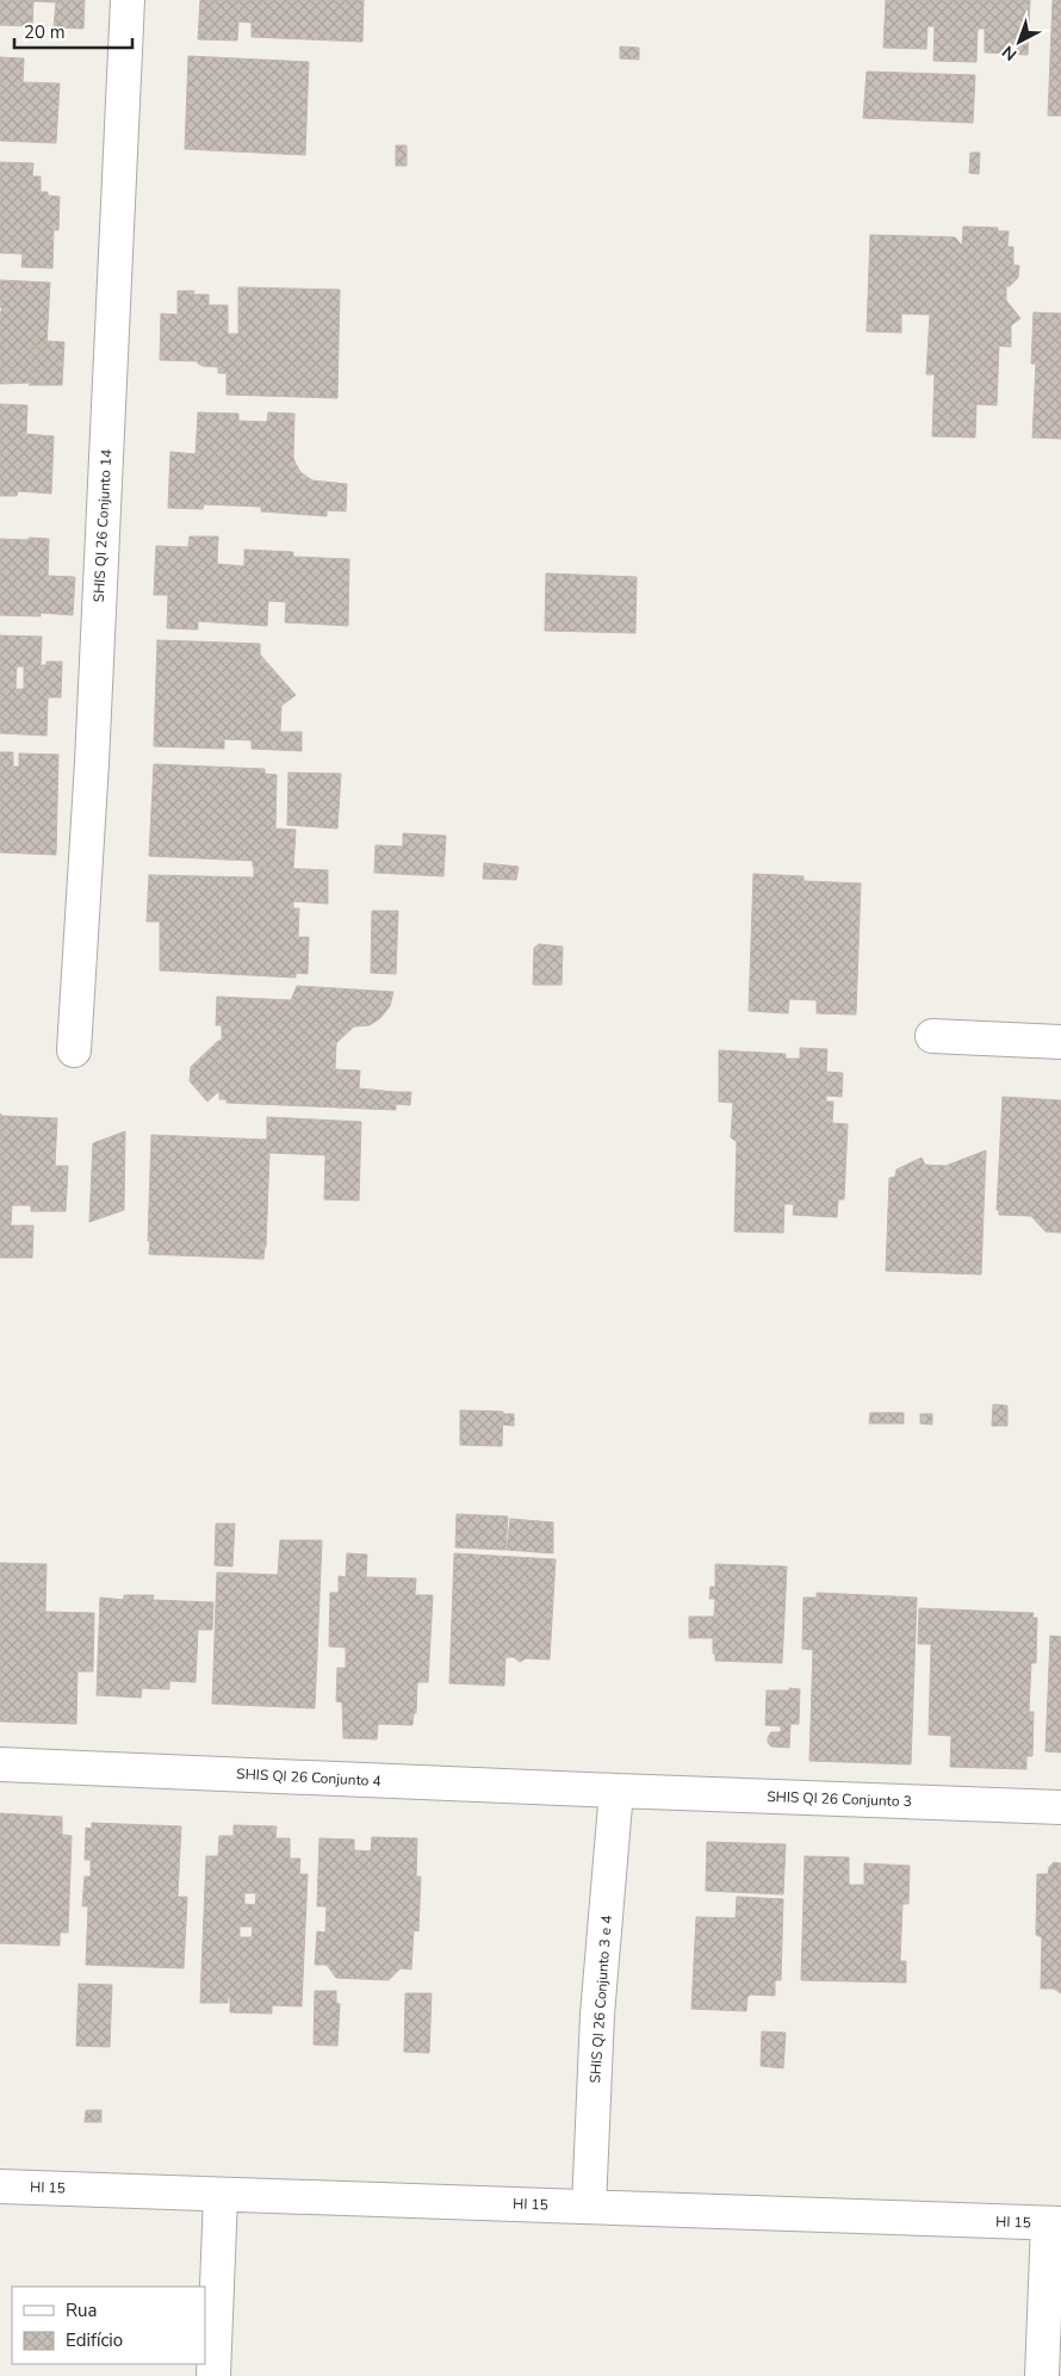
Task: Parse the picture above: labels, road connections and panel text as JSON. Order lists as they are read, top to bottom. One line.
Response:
{"streets":{"street":["SHIS QI 26 Conjunto 14","SHIS QI 26 Conjunto 4","SHIS QI 26 Conjunto 3","SHIS QI 26 Conjunto 3 e 4","HI 15"]},"crossings":[["SHIS QI 26 Conjunto 4","SHIS QI 26 Conjunto 3"],["SHIS QI 26 Conjunto 4","SHIS QI 26 Conjunto 3 e 4"],["SHIS QI 26 Conjunto 3","SHIS QI 26 Conjunto 3 e 4"],["SHIS QI 26 Conjunto 3 e 4","HI 15"]],"legend":["Rua","Edifício"],"scale_bar":"20 m","north":"bottom left"}
